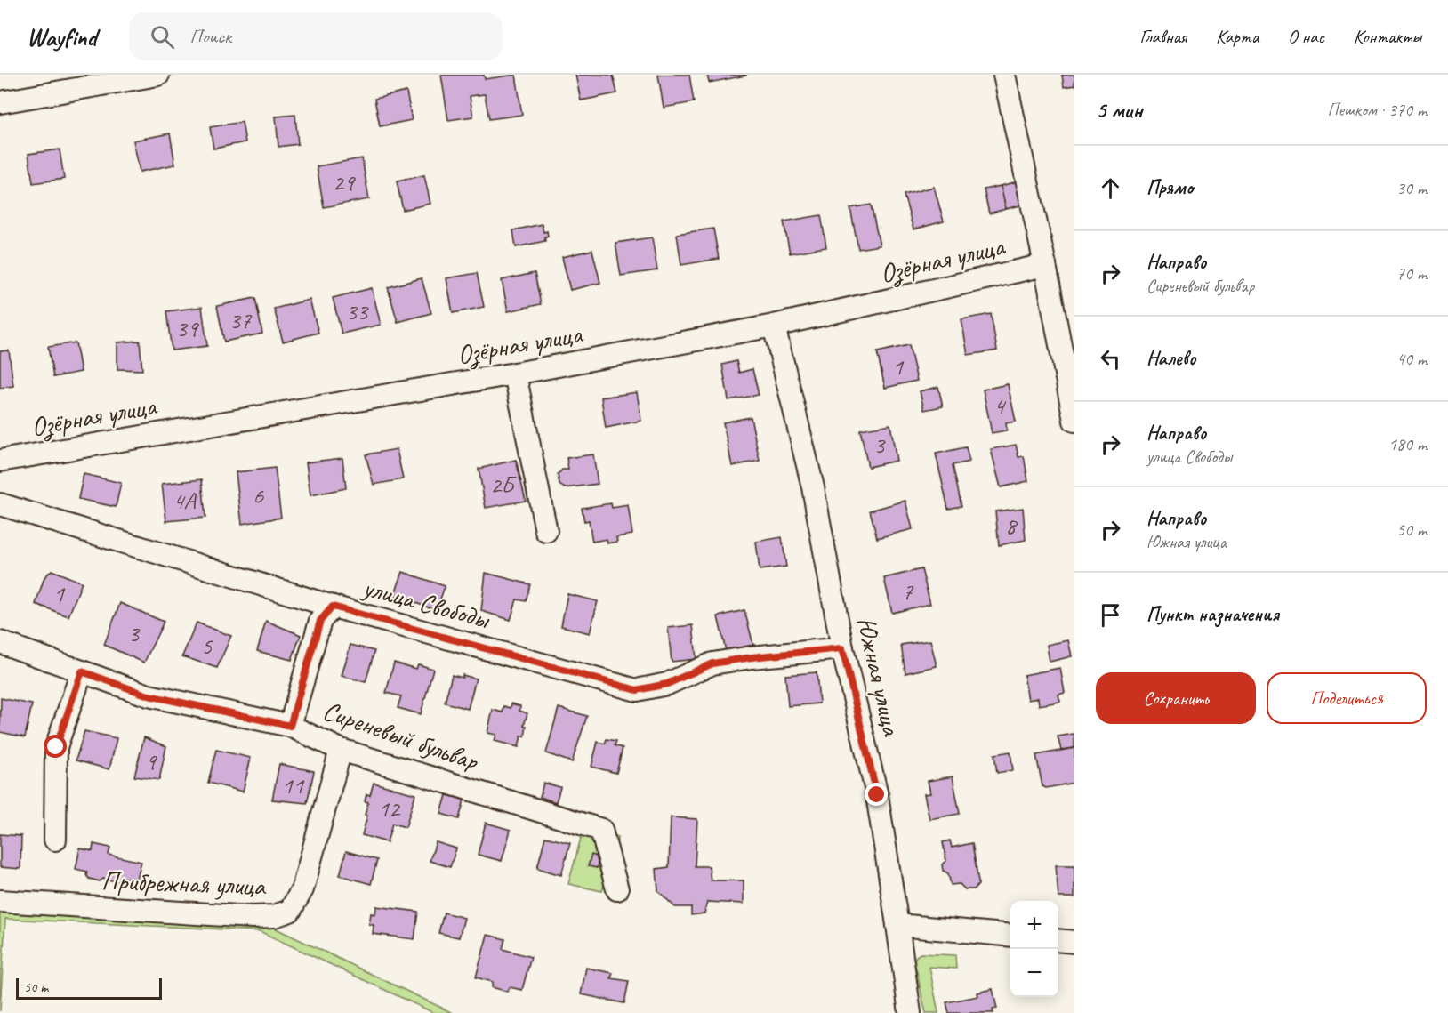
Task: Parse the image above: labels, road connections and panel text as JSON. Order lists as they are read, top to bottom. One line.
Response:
{"streets":{"street":["Озёрная улица","улица Свободы","Южная улица","Сиреневый бульвар","Прибрежная улица"]},"crossings":[["Озёрная улица","Южная улица"],["улица Свободы","Южная улица"],["Сиреневый бульвар","Прибрежная улица"]],"house_numbers":["29","33","37","39","1","4","3","2Б","6","4А","8","7","1","3","5","9","11","12"],"scale_bar":"50 m","page":{"header":"Wayfind","search":"Поиск","nav":["Главная","Карта","О нас","Контакты"],"heading":["5 мин","Пешком · 370 m"],"list":[["Прямо","30 m"],["Направо","Сиреневый бульвар","70 m"],["Налево","40 m"],["Направо","улица Свободы","180 m"],["Направо","Южная улица","50 m"],"Пункт назначения"],"buttons":["Сохранить","Поделиться"],"map_buttons":["+","−"],"scale":"50 m"}}
